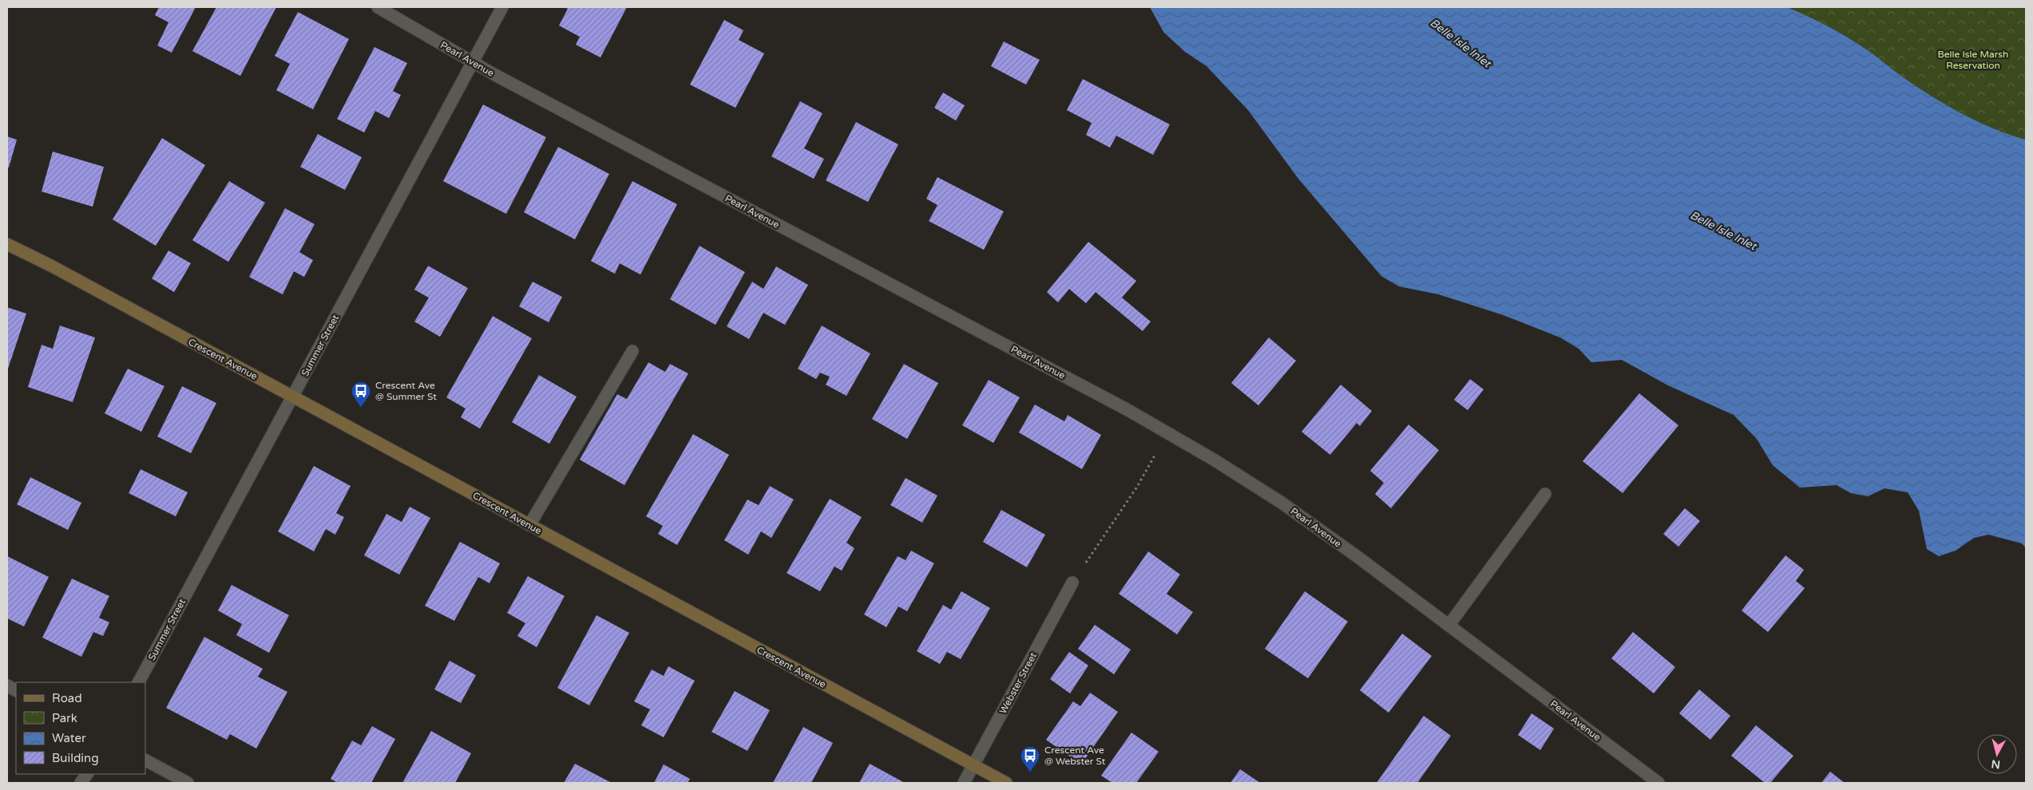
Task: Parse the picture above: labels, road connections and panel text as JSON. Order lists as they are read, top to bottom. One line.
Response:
{"streets":{"street":["Pearl Avenue","Summer Street","Crescent Avenue","Webster Street"]},"crossings":[["Pearl Avenue","Summer Street"],["Summer Street","Crescent Avenue"],["Crescent Avenue","Webster Street"]],"water":["Belle Isle Inlet"],"parks":["Belle Isle Marsh Reservation"],"places":{"bus stop":["Crescent Ave @ Summer St","Crescent Ave @ Webster St"]},"legend":["Road","Park","Water","Building"],"north":"bottom"}
